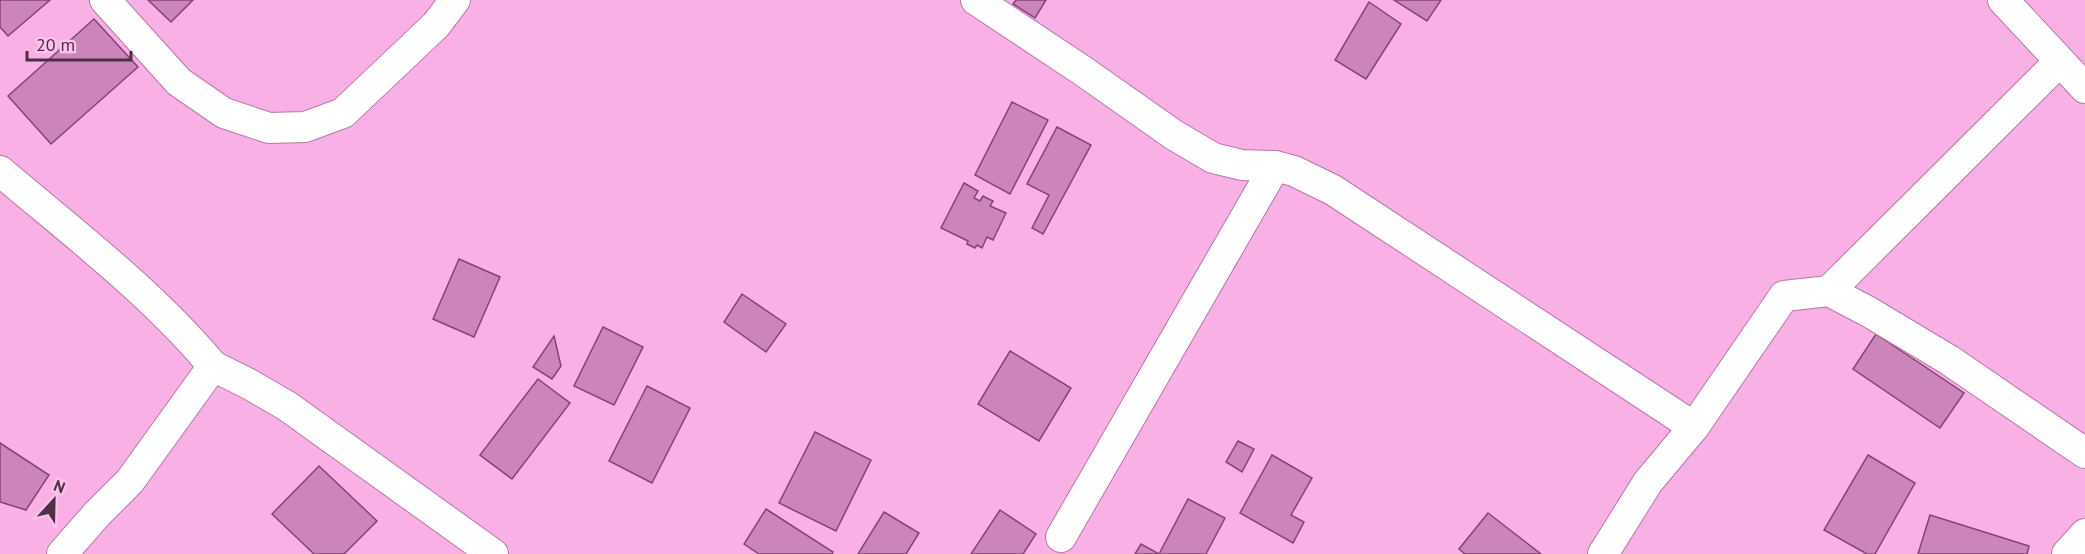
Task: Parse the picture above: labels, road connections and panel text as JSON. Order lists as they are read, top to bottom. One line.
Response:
{"scale_bar":"20 m","north":"top"}
